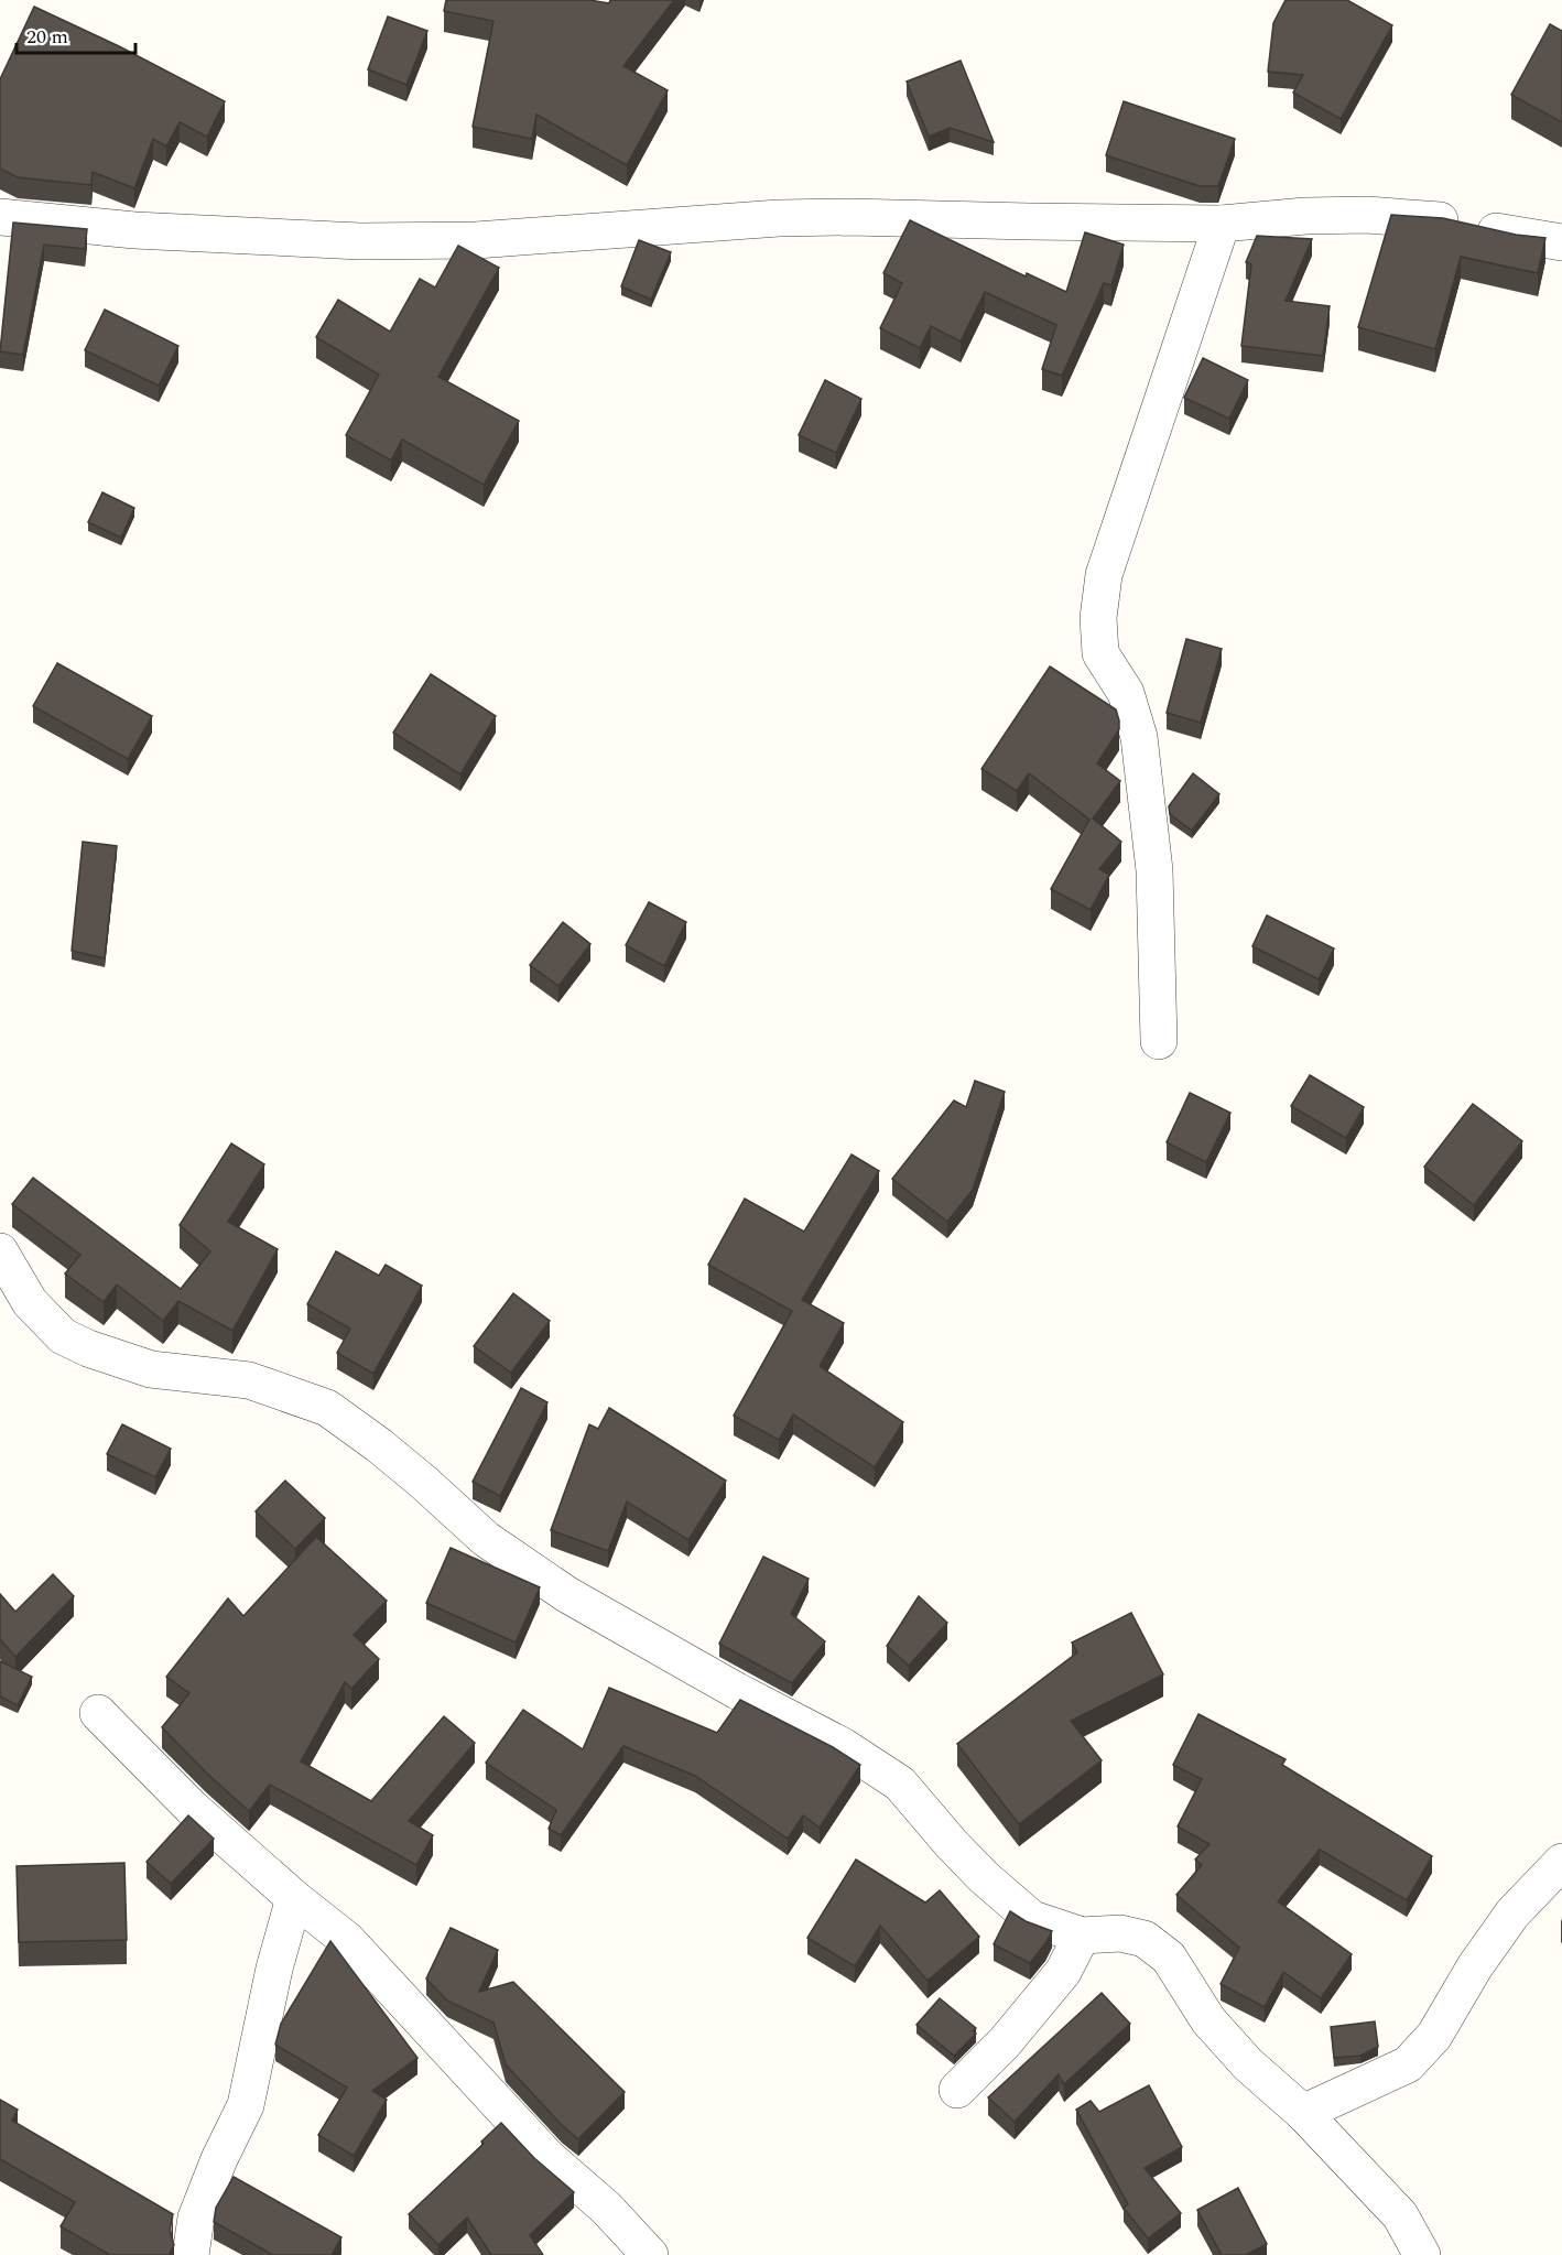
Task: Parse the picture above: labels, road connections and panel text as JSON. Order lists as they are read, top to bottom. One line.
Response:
{"scale_bar":"20 m"}
